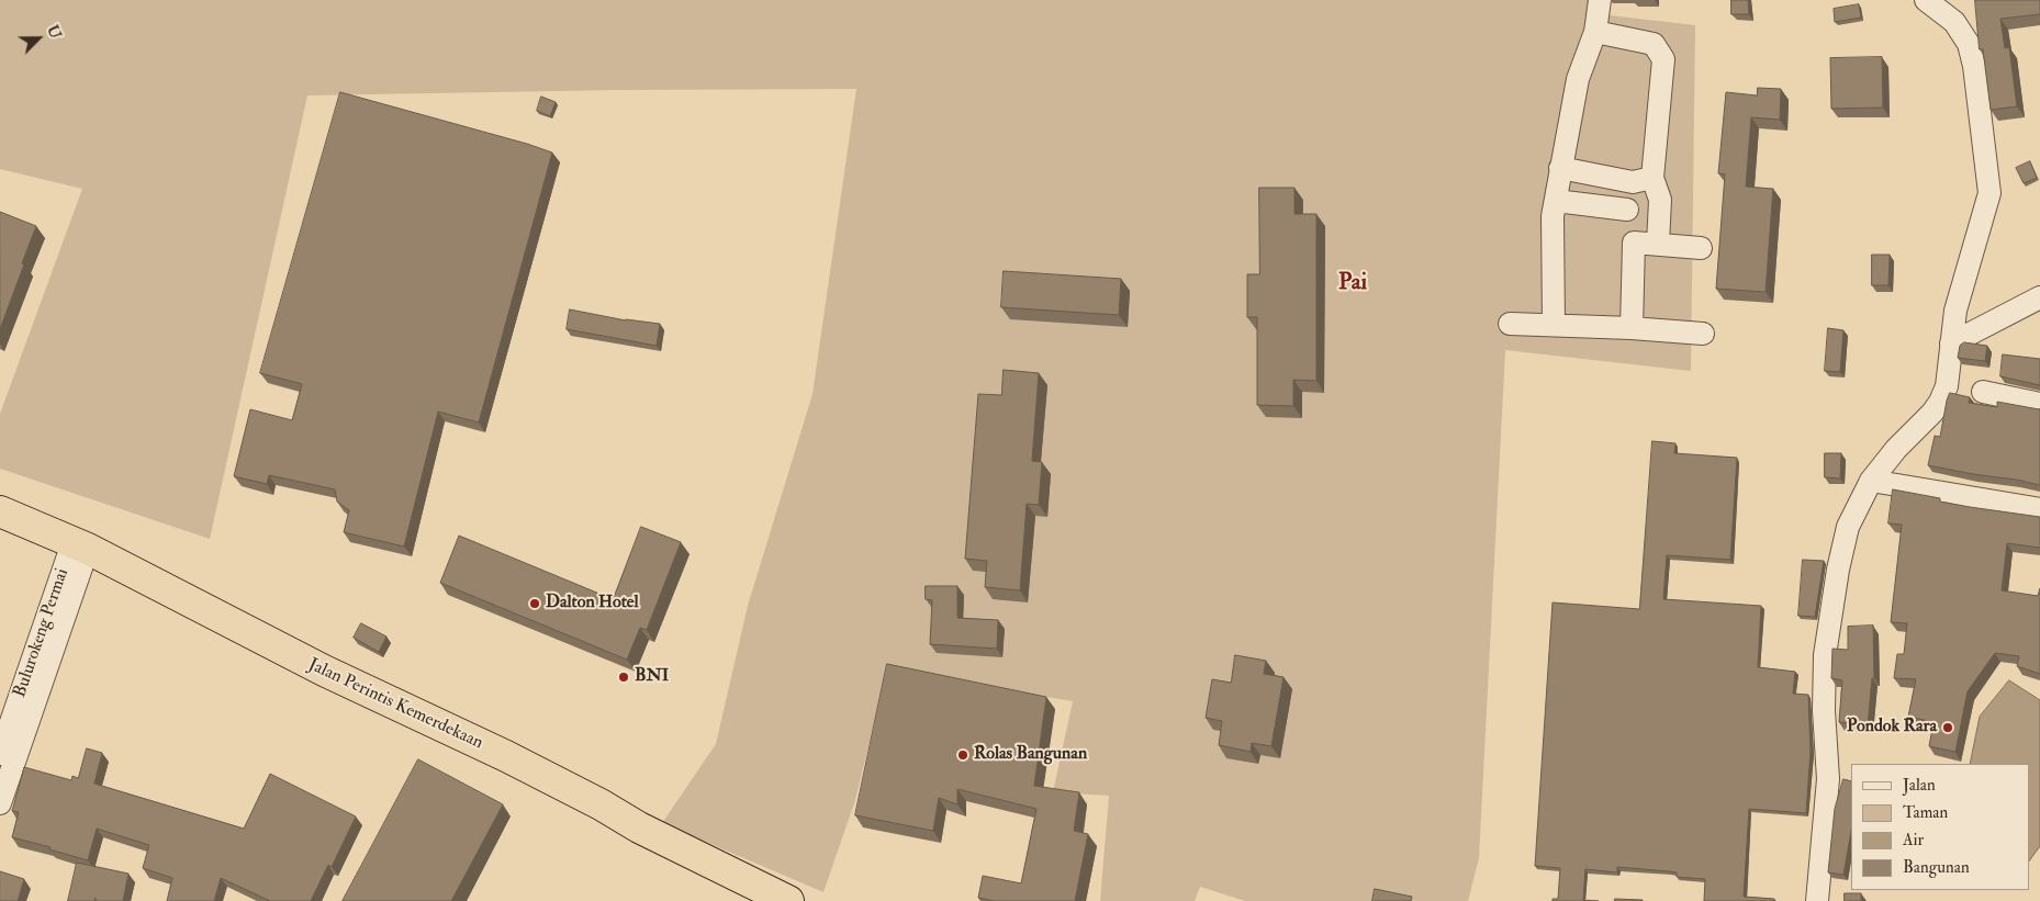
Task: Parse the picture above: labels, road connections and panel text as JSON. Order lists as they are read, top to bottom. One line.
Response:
{"streets":{"highway":["Jalan Perintis Kemerdekaan"],"street":["Bulurokeng Permai"]},"crossings":[["Bulurokeng Permai","Jalan Perintis Kemerdekaan"]],"districts":["Pai"],"places":["Dalton Hotel","BNI","Pondok Rara","Rolas Bangunan"],"legend":["Jalan","Taman","Air","Bangunan"],"north":"top right"}
